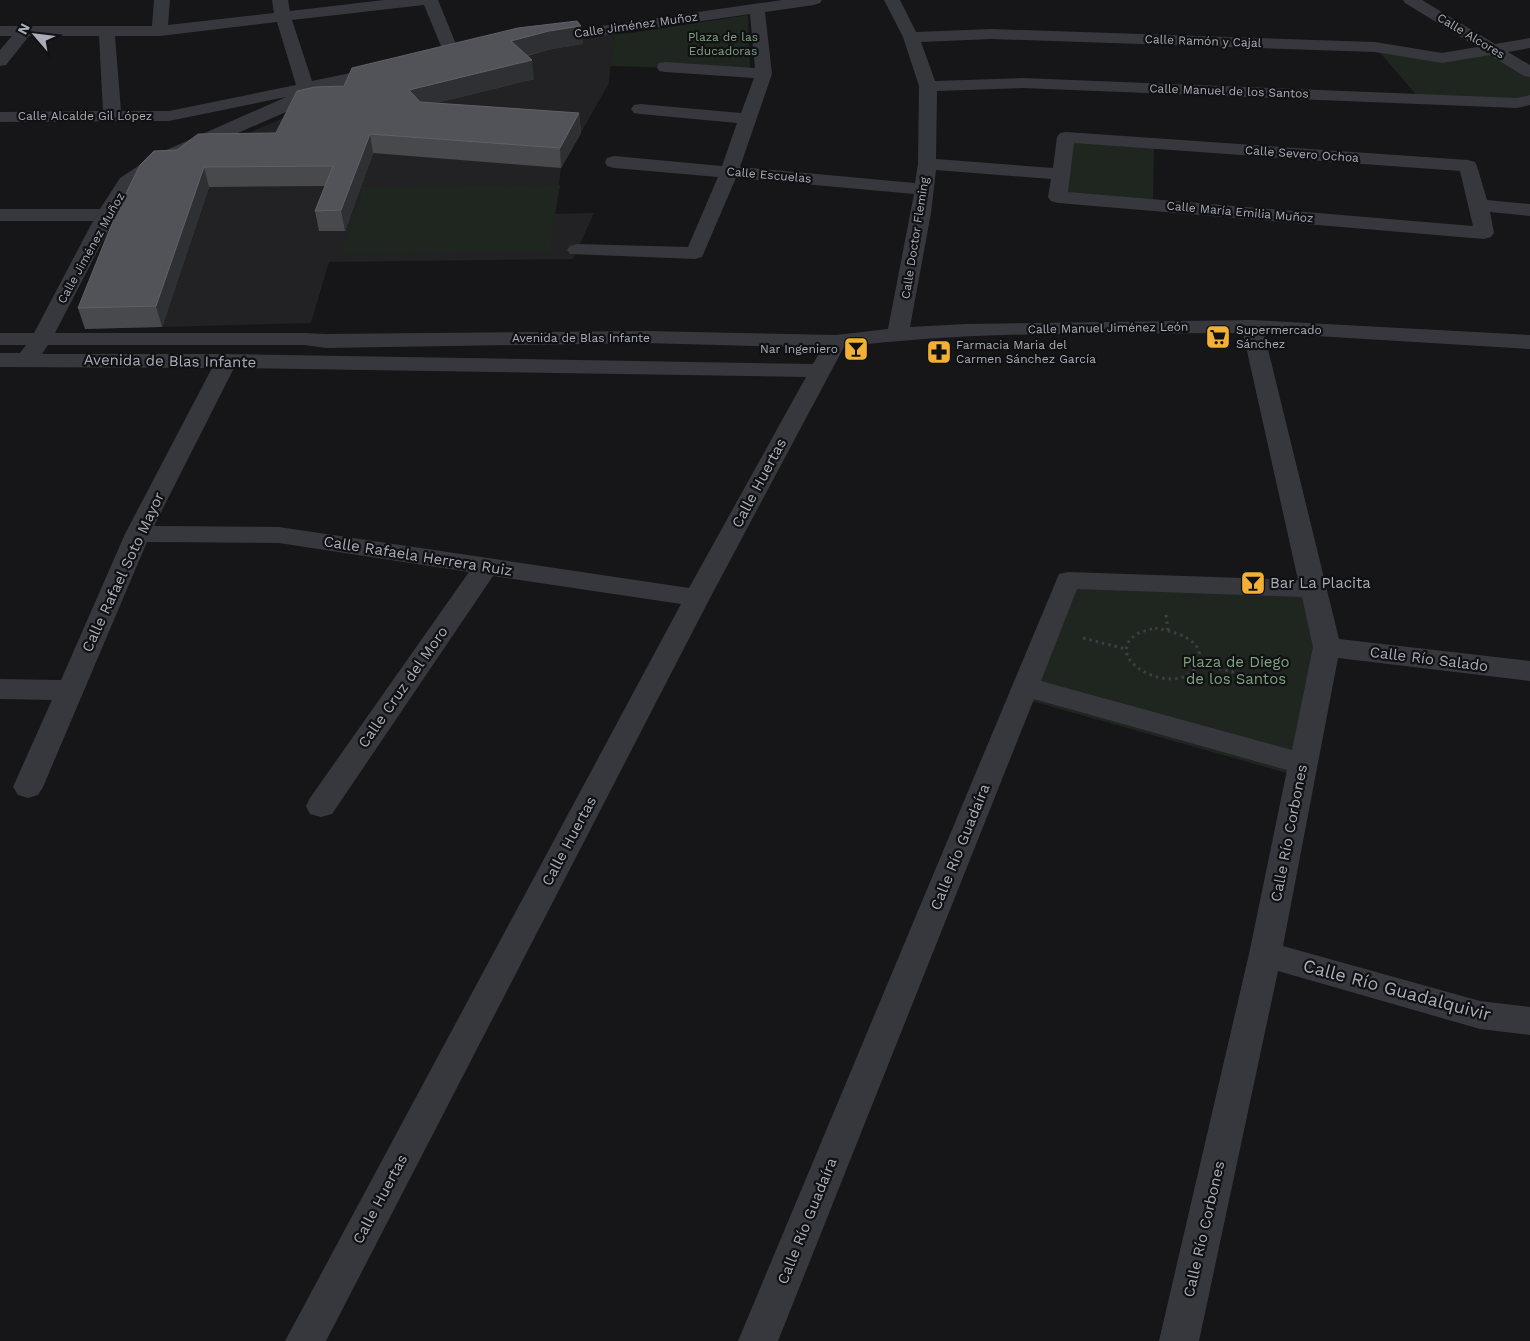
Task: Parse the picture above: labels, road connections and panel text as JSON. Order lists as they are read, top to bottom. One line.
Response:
{"streets":{"street":["Calle Jiménez Muñoz","Calle Alcores","Calle Ramón y Cajal","Calle Manuel de los Santos","Calle Alcalde Gil López","Calle Severo Ochoa","Calle Escuelas","Calle María Emilia Muñoz","Calle Doctor Fleming","Calle Manuel Jiménez León","Avenida de Blas Infante","Calle Huertas","Calle Rafaela Herrera Ruiz","Calle Rafael Soto Mayor","Calle Río Salado","Calle Cruz del Moro","Calle Río Corbones","Calle Río Guadaíra","Calle Río Guadalquivir"]},"crossings":[["Calle Jiménez Muñoz","Calle Alcalde Gil López"],["Calle Jiménez Muñoz","Avenida de Blas Infante"],["Calle Alcores","Calle Ramón y Cajal"],["Calle Ramón y Cajal","Calle Doctor Fleming"],["Calle Manuel de los Santos","Calle Doctor Fleming"],["Calle Severo Ochoa","Calle María Emilia Muñoz"],["Calle Escuelas","Calle Doctor Fleming"],["Calle Doctor Fleming","Calle Manuel Jiménez León"],["Calle Manuel Jiménez León","Avenida de Blas Infante"],["Calle Manuel Jiménez León","Calle Huertas"],["Calle Manuel Jiménez León","Calle Río Corbones"],["Avenida de Blas Infante","Calle Huertas"],["Avenida de Blas Infante","Calle Rafael Soto Mayor"],["Calle Huertas","Calle Rafaela Herrera Ruiz"],["Calle Rafaela Herrera Ruiz","Calle Rafael Soto Mayor"],["Calle Rafaela Herrera Ruiz","Calle Cruz del Moro"],["Calle Río Salado","Calle Río Corbones"],["Calle Río Corbones","Calle Río Guadaíra"],["Calle Río Corbones","Calle Río Guadalquivir"]],"parks":["Plaza de las Educadoras","Plaza de Diego de los Santos"],"places":{"supermarket":["Supermercado Sánchez"],"bar":["Nar Ingeniero","Bar La Placita"],"pharmacy":["Farmacia Maria del Carmen Sánchez García"]},"north":"top left"}
